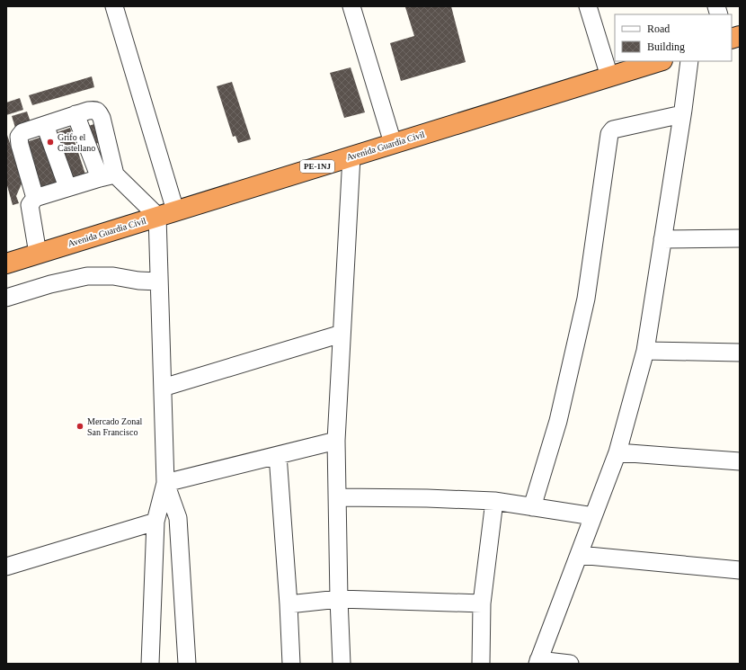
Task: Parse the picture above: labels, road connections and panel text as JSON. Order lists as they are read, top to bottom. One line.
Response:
{"streets":{"highway":["Avenida Guardia Civil","PE-1NJ"]},"places":["Grifo el Castellano","Mercado Zonal San Francisco"],"legend":["Road","Building"]}
